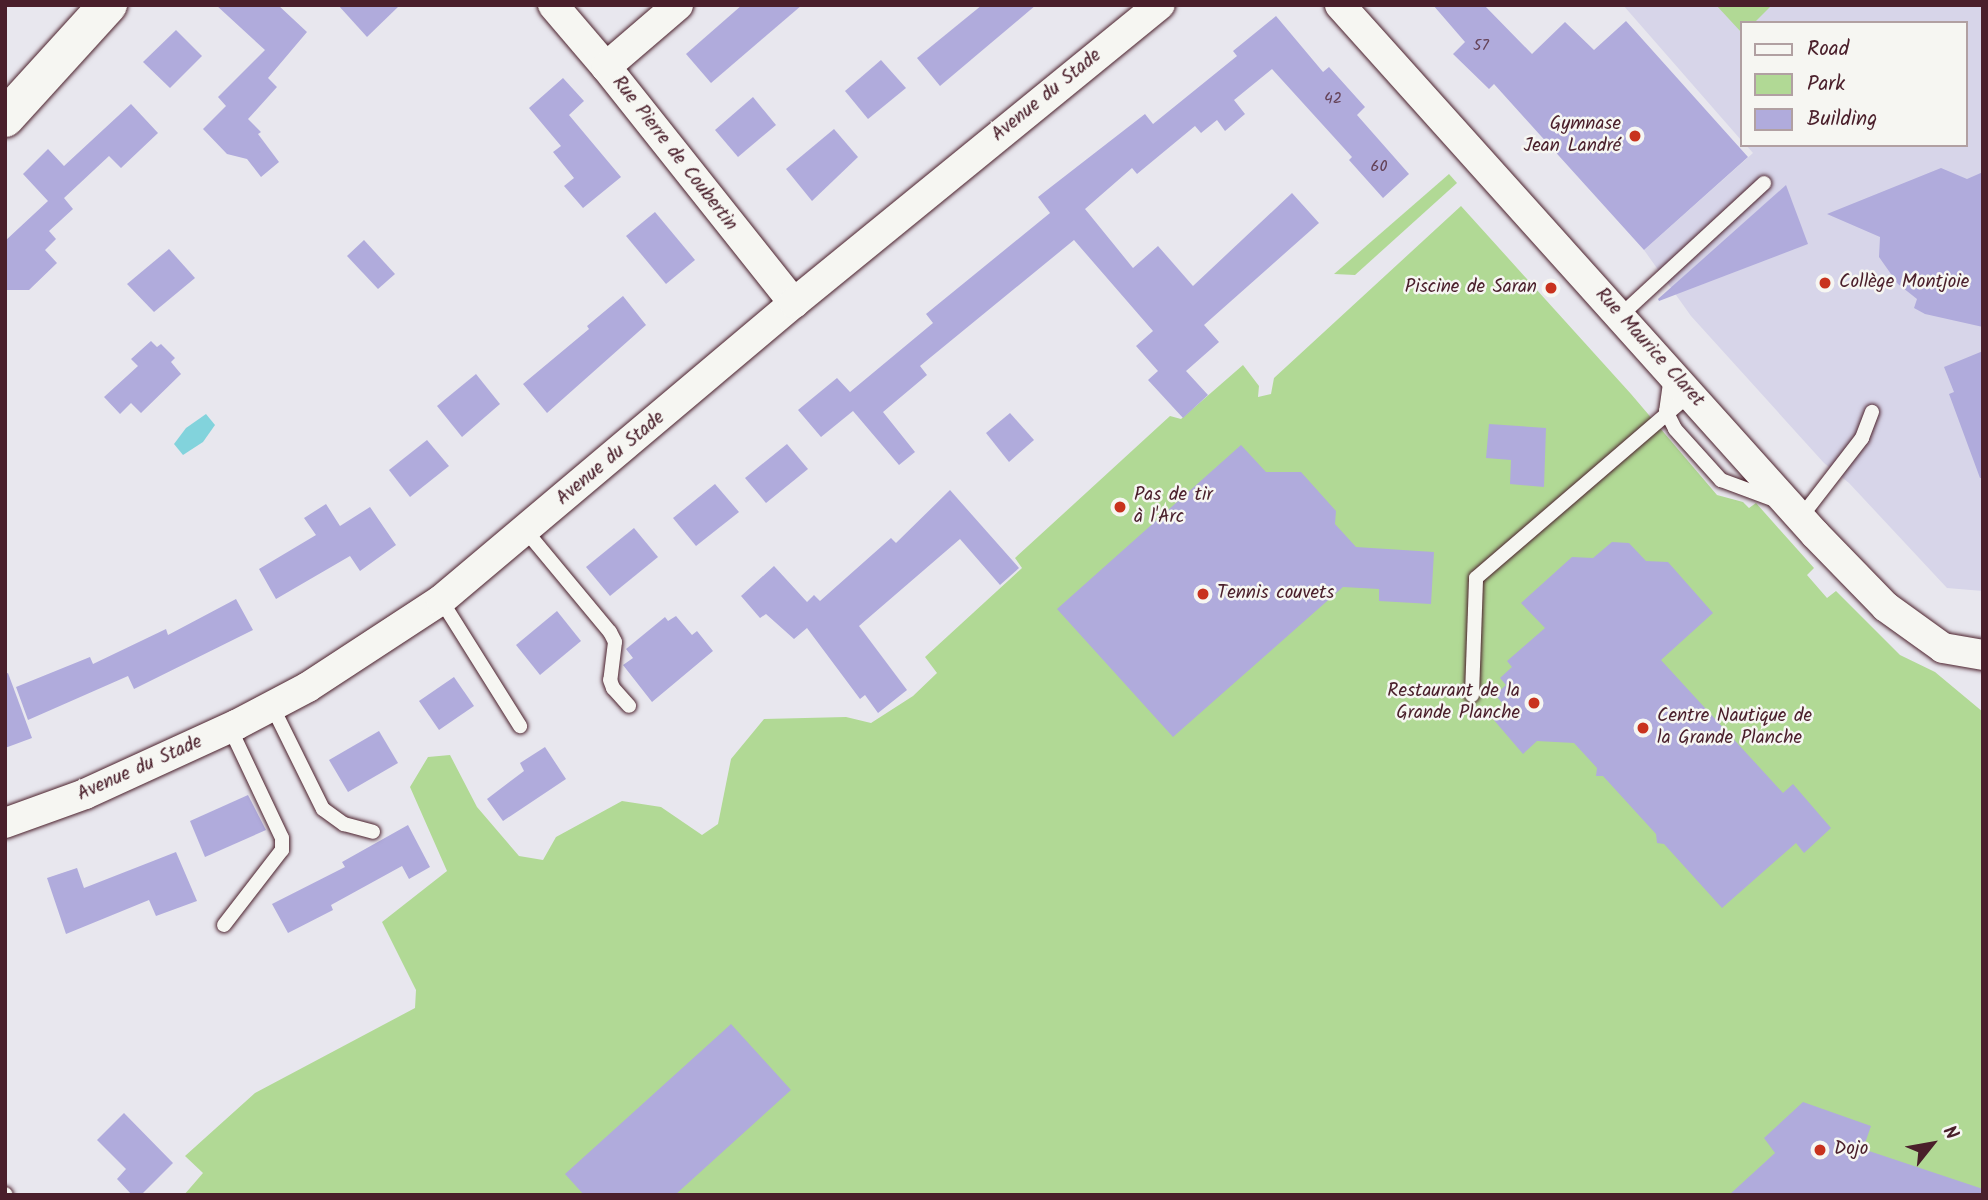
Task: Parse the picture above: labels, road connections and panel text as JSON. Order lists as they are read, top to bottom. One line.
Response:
{"streets":{"street":["Avenue du Stade","Rue Pierre de Coubertin","Rue Maurice Claret"]},"crossings":[["Avenue du Stade","Rue Pierre de Coubertin"]],"places":["Gymnase Jean Landré","Collège Montjoie","Piscine de Saran","Pas de tir à l'Arc","Tennis couvets","Restaurant de la Grande Planche","Centre Nautique de la Grande Planche","Dojo"],"house_numbers":["57","42","60"],"legend":["Road","Park","Building"],"north":"top right"}
